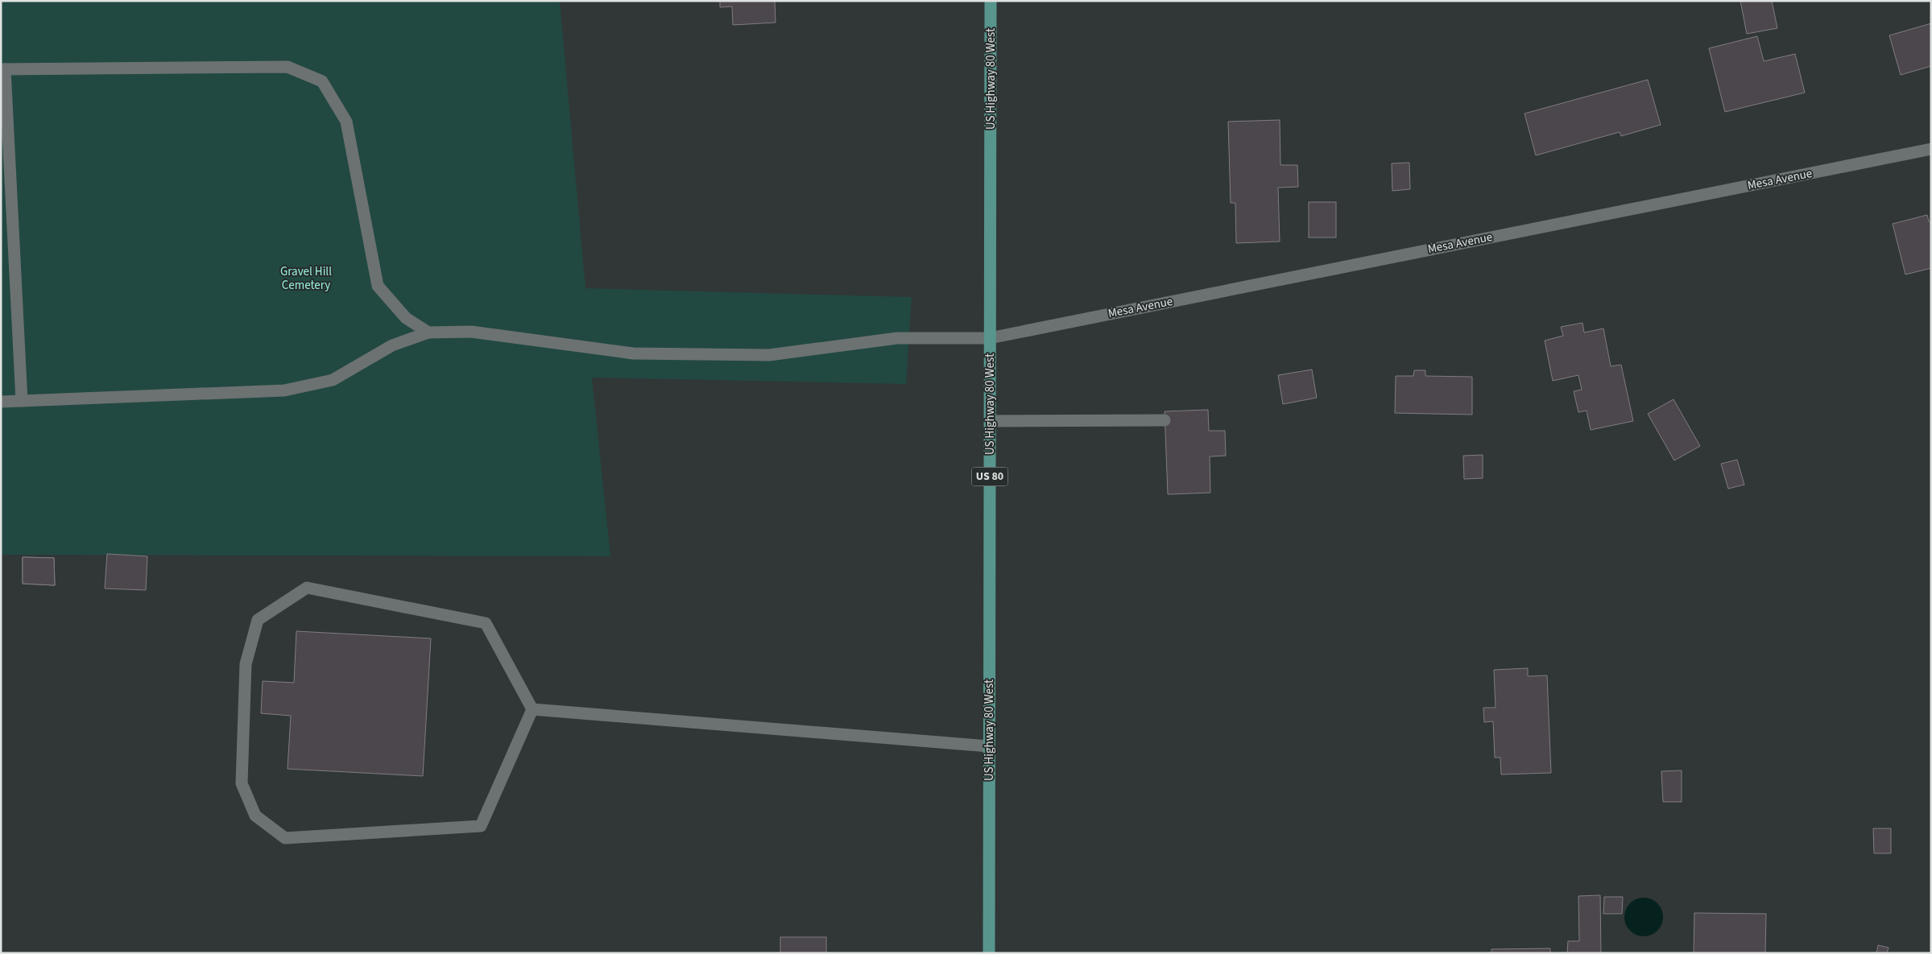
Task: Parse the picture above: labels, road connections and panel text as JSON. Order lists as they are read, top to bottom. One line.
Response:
{"streets":{"main road":["US Highway 80 West","US 80"],"street":["Mesa Avenue"]},"crossings":[["US Highway 80 West","Mesa Avenue"]],"parks":["Gravel Hill Cemetery"]}
